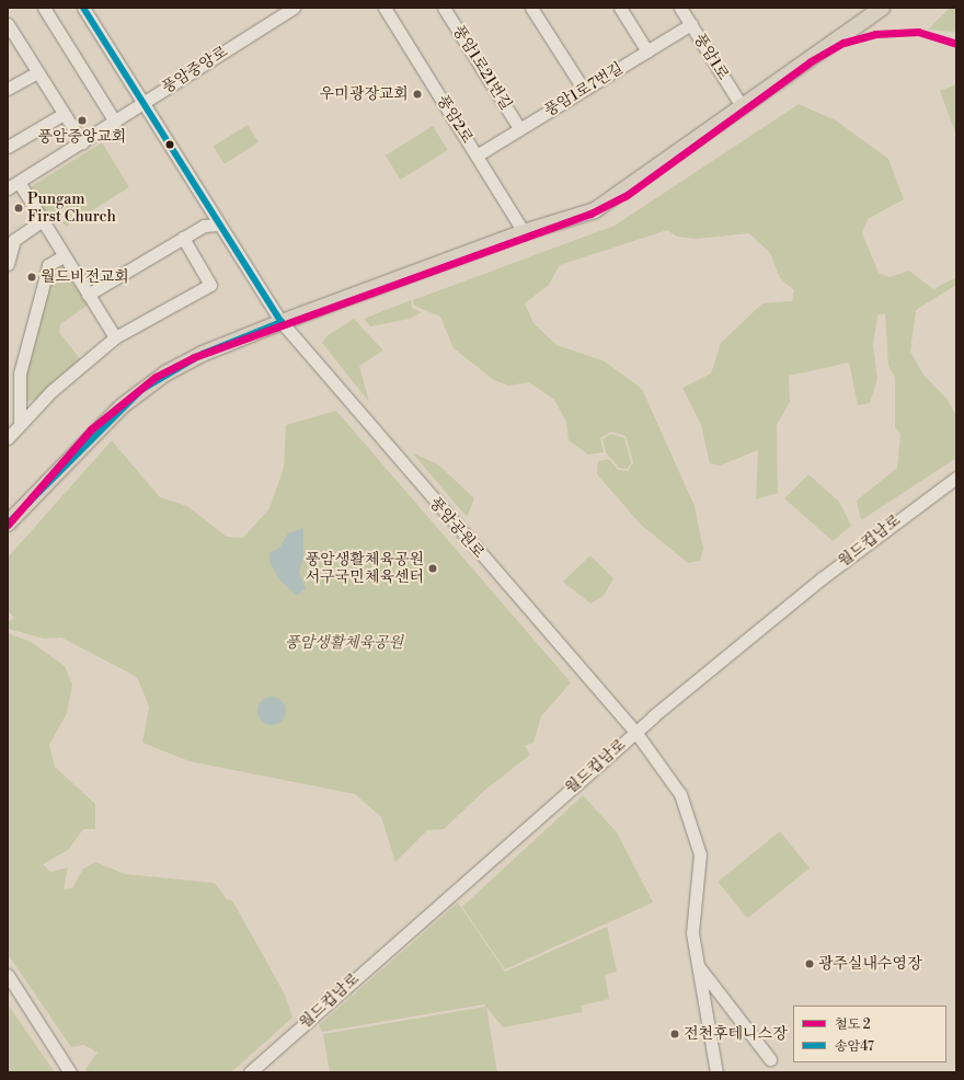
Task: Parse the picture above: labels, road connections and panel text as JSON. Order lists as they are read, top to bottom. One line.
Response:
{"streets":{"street":["풍암1로","풍암1로21번길","풍암중앙로","풍암1로7번길","풍암2로","풍암공원로","월드컵남로"]},"crossings":[["풍암1로","풍암1로7번길"],["풍암1로21번길","풍암1로7번길"],["풍암중앙로","풍암공원로"],["풍암1로7번길","풍암2로"],["풍암공원로","월드컵남로"]],"parks":["풍암생활체육공원"],"places":["우미광장교회","풍암중앙교회","Pungam First Church","월드비전교회","풍암생활체육공원 서구국민체육센터","광주실내수영장","전천후테니스장"],"lines":["transit line 송암47","rail line 2"],"legend":["철도 2","송암47"]}
